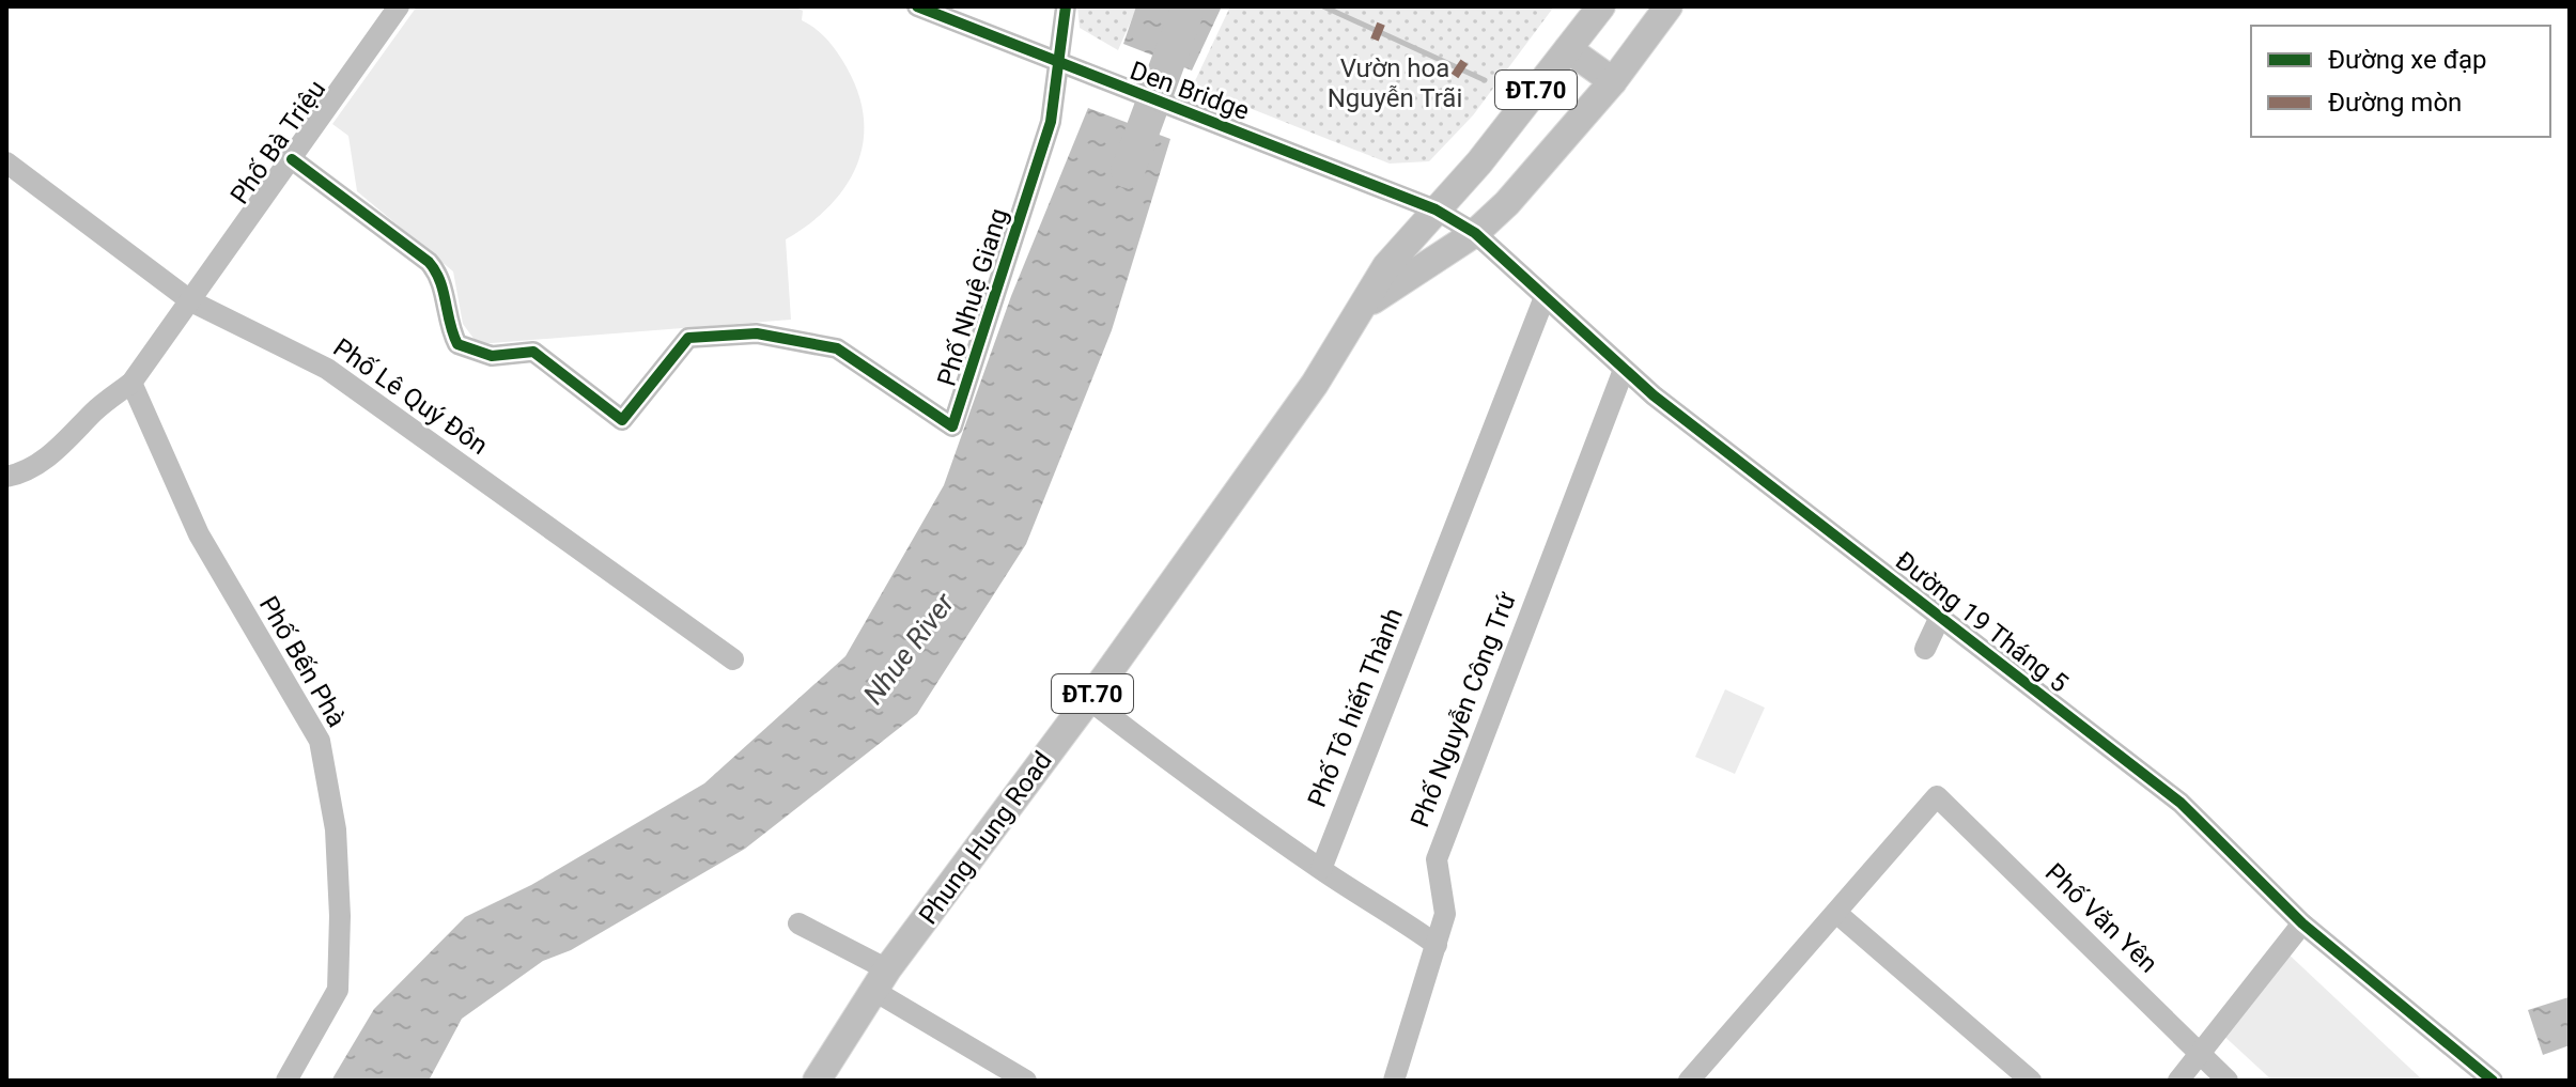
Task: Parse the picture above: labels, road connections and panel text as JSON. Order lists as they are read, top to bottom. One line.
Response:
{"streets":{"main road":["ĐT.70","Phung Hung Road"],"street":["Den Bridge","Phố Bà Triệu","Phố Nhuệ Giang","Phố Lê Quý Đôn","Đường 19 Tháng 5","Phố Bến Phà","Phố Tô hiến Thành","Phố Nguyễn Công Trứ","Phố Văn Yên"]},"crossings":[["Den Bridge","Phố Nhuệ Giang"],["Den Bridge","Đường 19 Tháng 5"],["Den Bridge","Phung Hung Road"],["Phố Bà Triệu","Phố Nhuệ Giang"],["Phố Bà Triệu","Phố Lê Quý Đôn"],["Phố Bà Triệu","Phố Bến Phà"],["Đường 19 Tháng 5","Phố Tô hiến Thành"],["Đường 19 Tháng 5","Phố Nguyễn Công Trứ"],["Đường 19 Tháng 5","Phung Hung Road"]],"water":["Nhue River"],"parks":["Vườn hoa Nguyễn Trãi"],"legend":["Đường xe đạp","Đường mòn"]}
